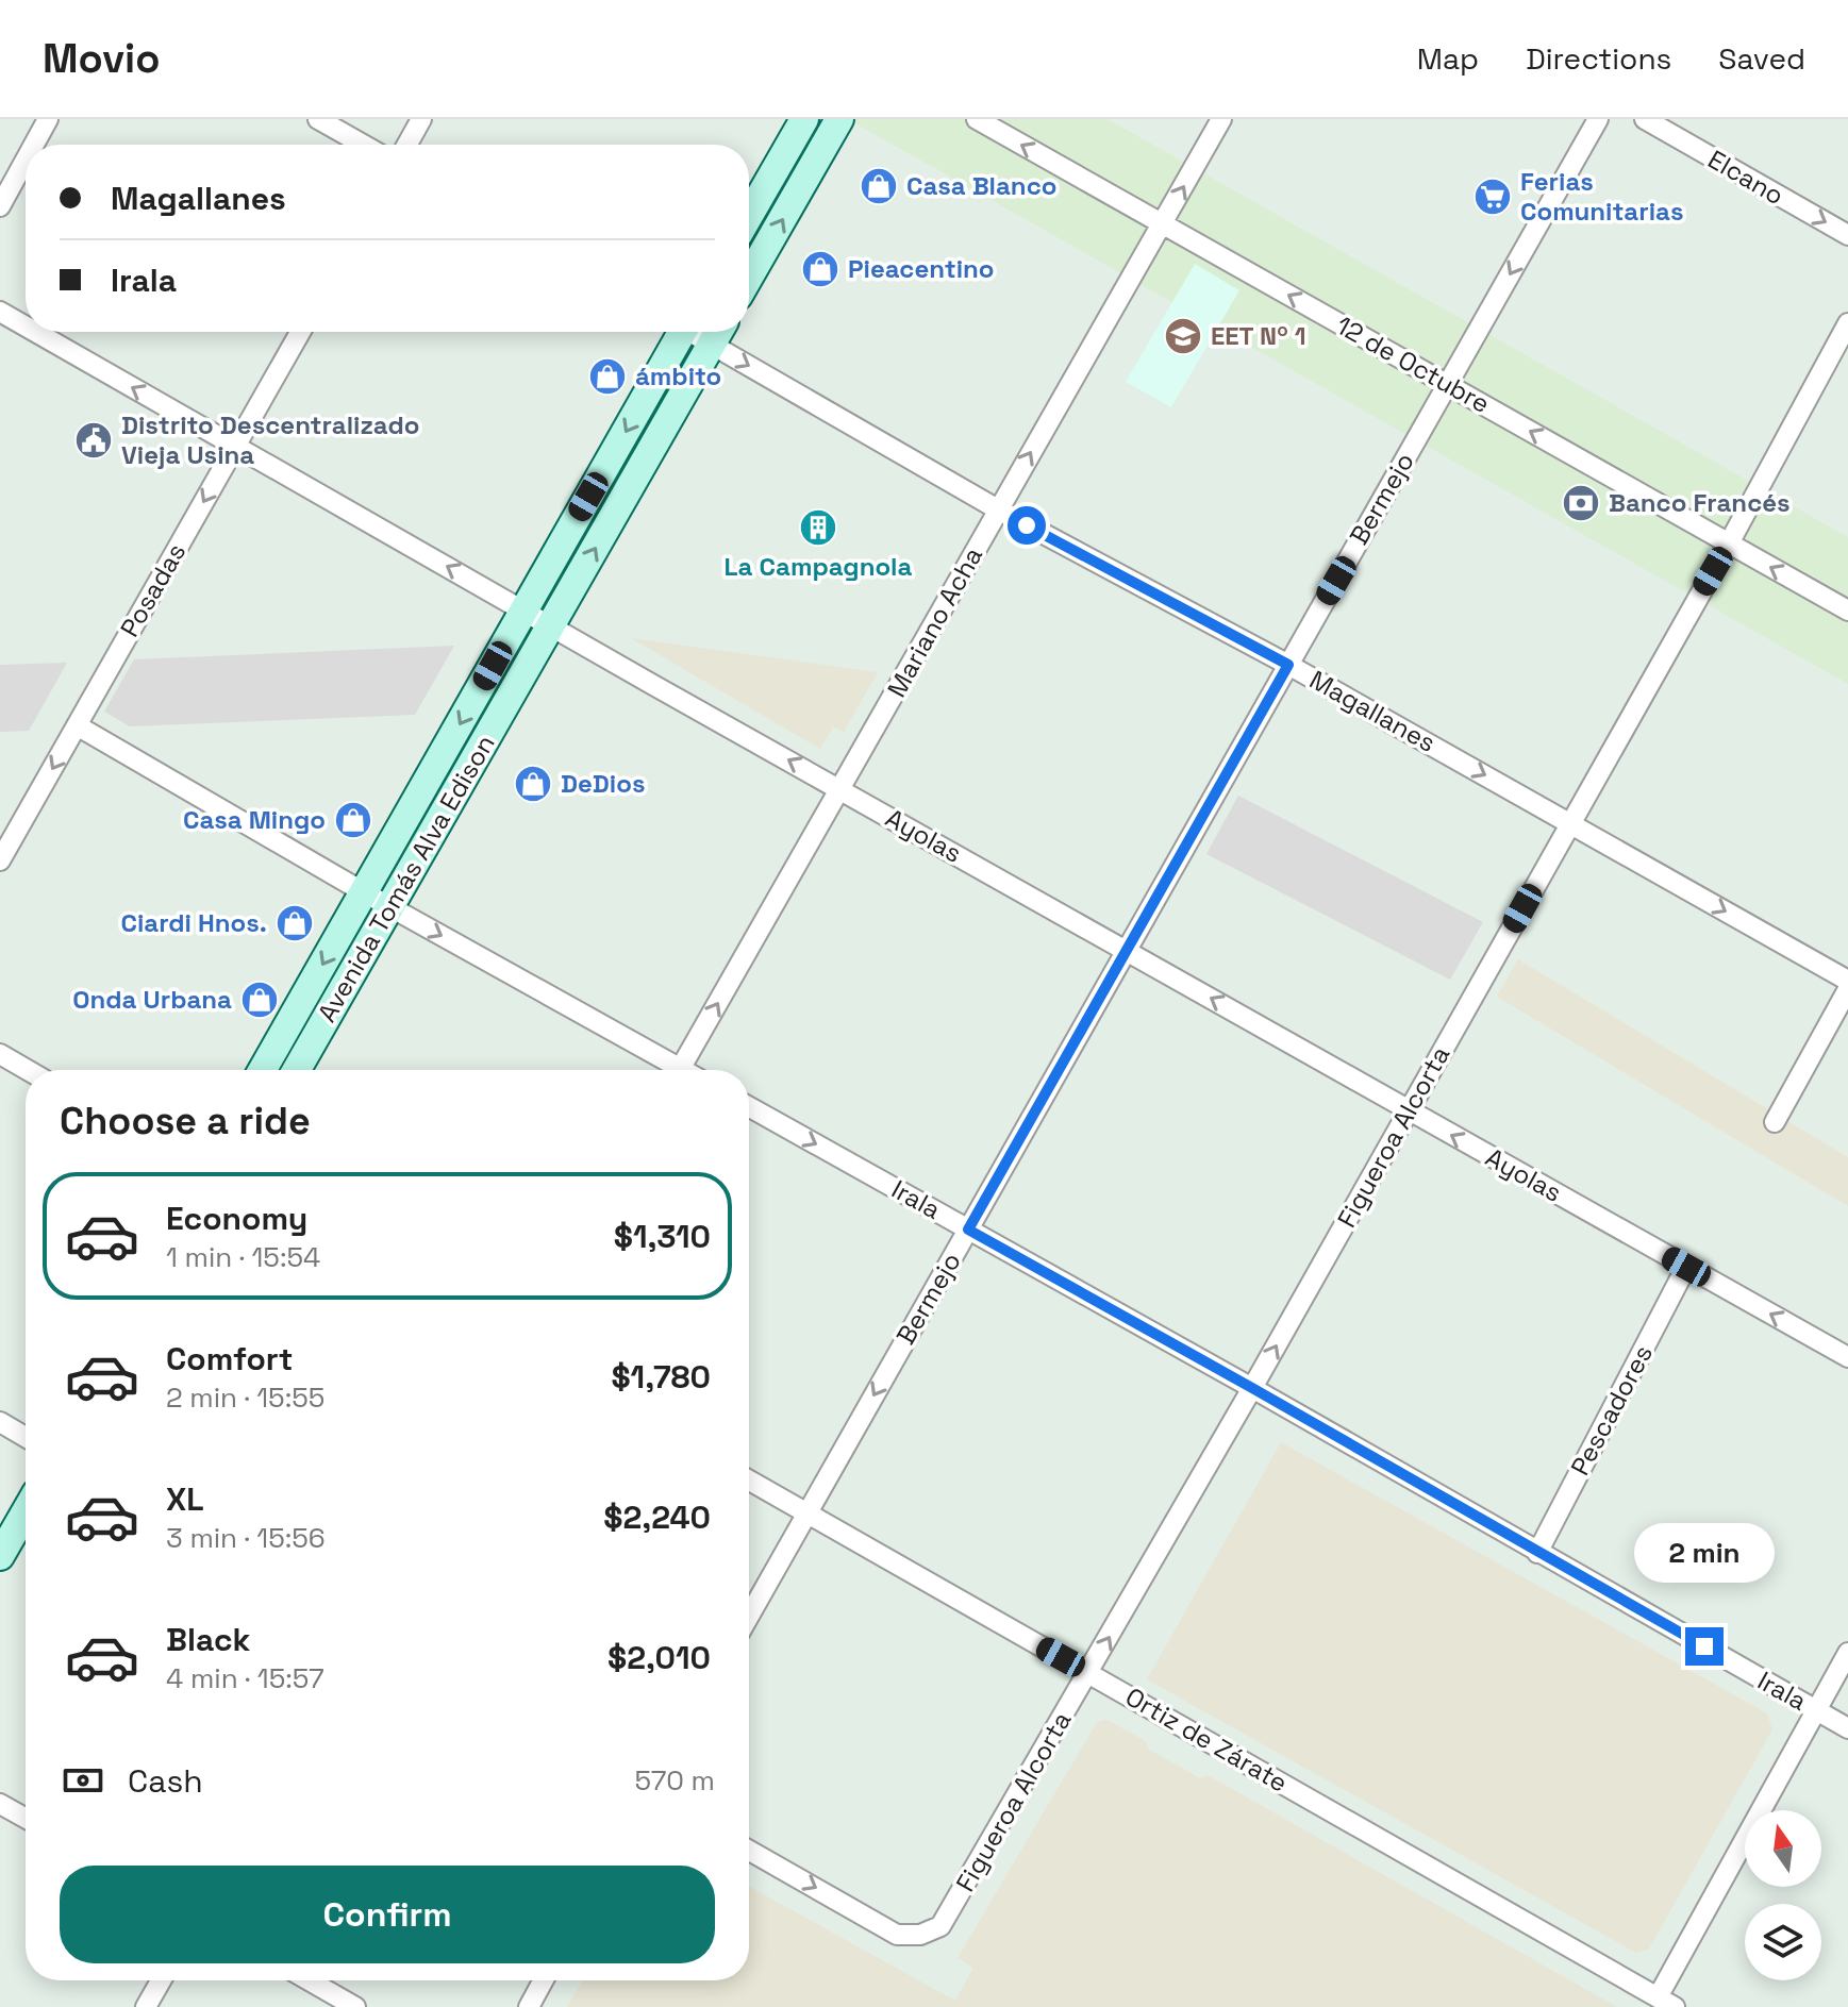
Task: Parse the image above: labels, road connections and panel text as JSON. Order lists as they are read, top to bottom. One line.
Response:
{"streets":{"main road":["Avenida Tomás Alva Edison"],"street":["Elcano","12 de Octubre","Bermejo","Posadas","Mariano Acha","Magallanes","Ayolas","Figueroa Alcorta","Irala","Pescadores","Ortiz de Zárate"]},"crossings":[["12 de Octubre","Bermejo"],["12 de Octubre","Mariano Acha"],["12 de Octubre","Figueroa Alcorta"],["Bermejo","Magallanes"],["Bermejo","Ayolas"],["Bermejo","Irala"],["Bermejo","Ortiz de Zárate"],["Posadas","Ayolas"],["Mariano Acha","Magallanes"],["Mariano Acha","Ayolas"],["Magallanes","Avenida Tomás Alva Edison"],["Magallanes","Figueroa Alcorta"],["Ayolas","Avenida Tomás Alva Edison"],["Ayolas","Figueroa Alcorta"],["Ayolas","Pescadores"],["Figueroa Alcorta","Irala"],["Figueroa Alcorta","Ortiz de Zárate"],["Irala","Pescadores"]],"one_way":["Elcano","12 de Octubre","Bermejo","Posadas","Mariano Acha","Magallanes","Ayolas","Figueroa Alcorta"],"places":{"shop":["Casa Blanco","Pieacentino","ámbito","DeDios","Casa Mingo","Ciardi Hnos.","Onda Urbana"],"supermarket":["Ferias Comunitarias"],"school or university":["EET Nº 1"],"public building":["Distrito Descentralizado Vieja Usina"],"bank":["Banco Francés"],"building":["La Campagnola"]},"north":"top","page":{"header":"Movio","nav":["Map","Directions","Saved"],"banner":["Magallanes","Irala"],"heading":"Choose a ride","list":[{"name":"Economy","note":"1 min · 15:54","value":"$1,310"},{"name":"Comfort","note":"2 min · 15:55","value":"$1,780"},{"name":"XL","note":"3 min · 15:56","value":"$2,240"},{"name":"Black","note":"4 min · 15:57","value":"$2,010"}],"bubble":"2 min","pay":["Cash","570 m"],"buttons":"Confirm"}}
